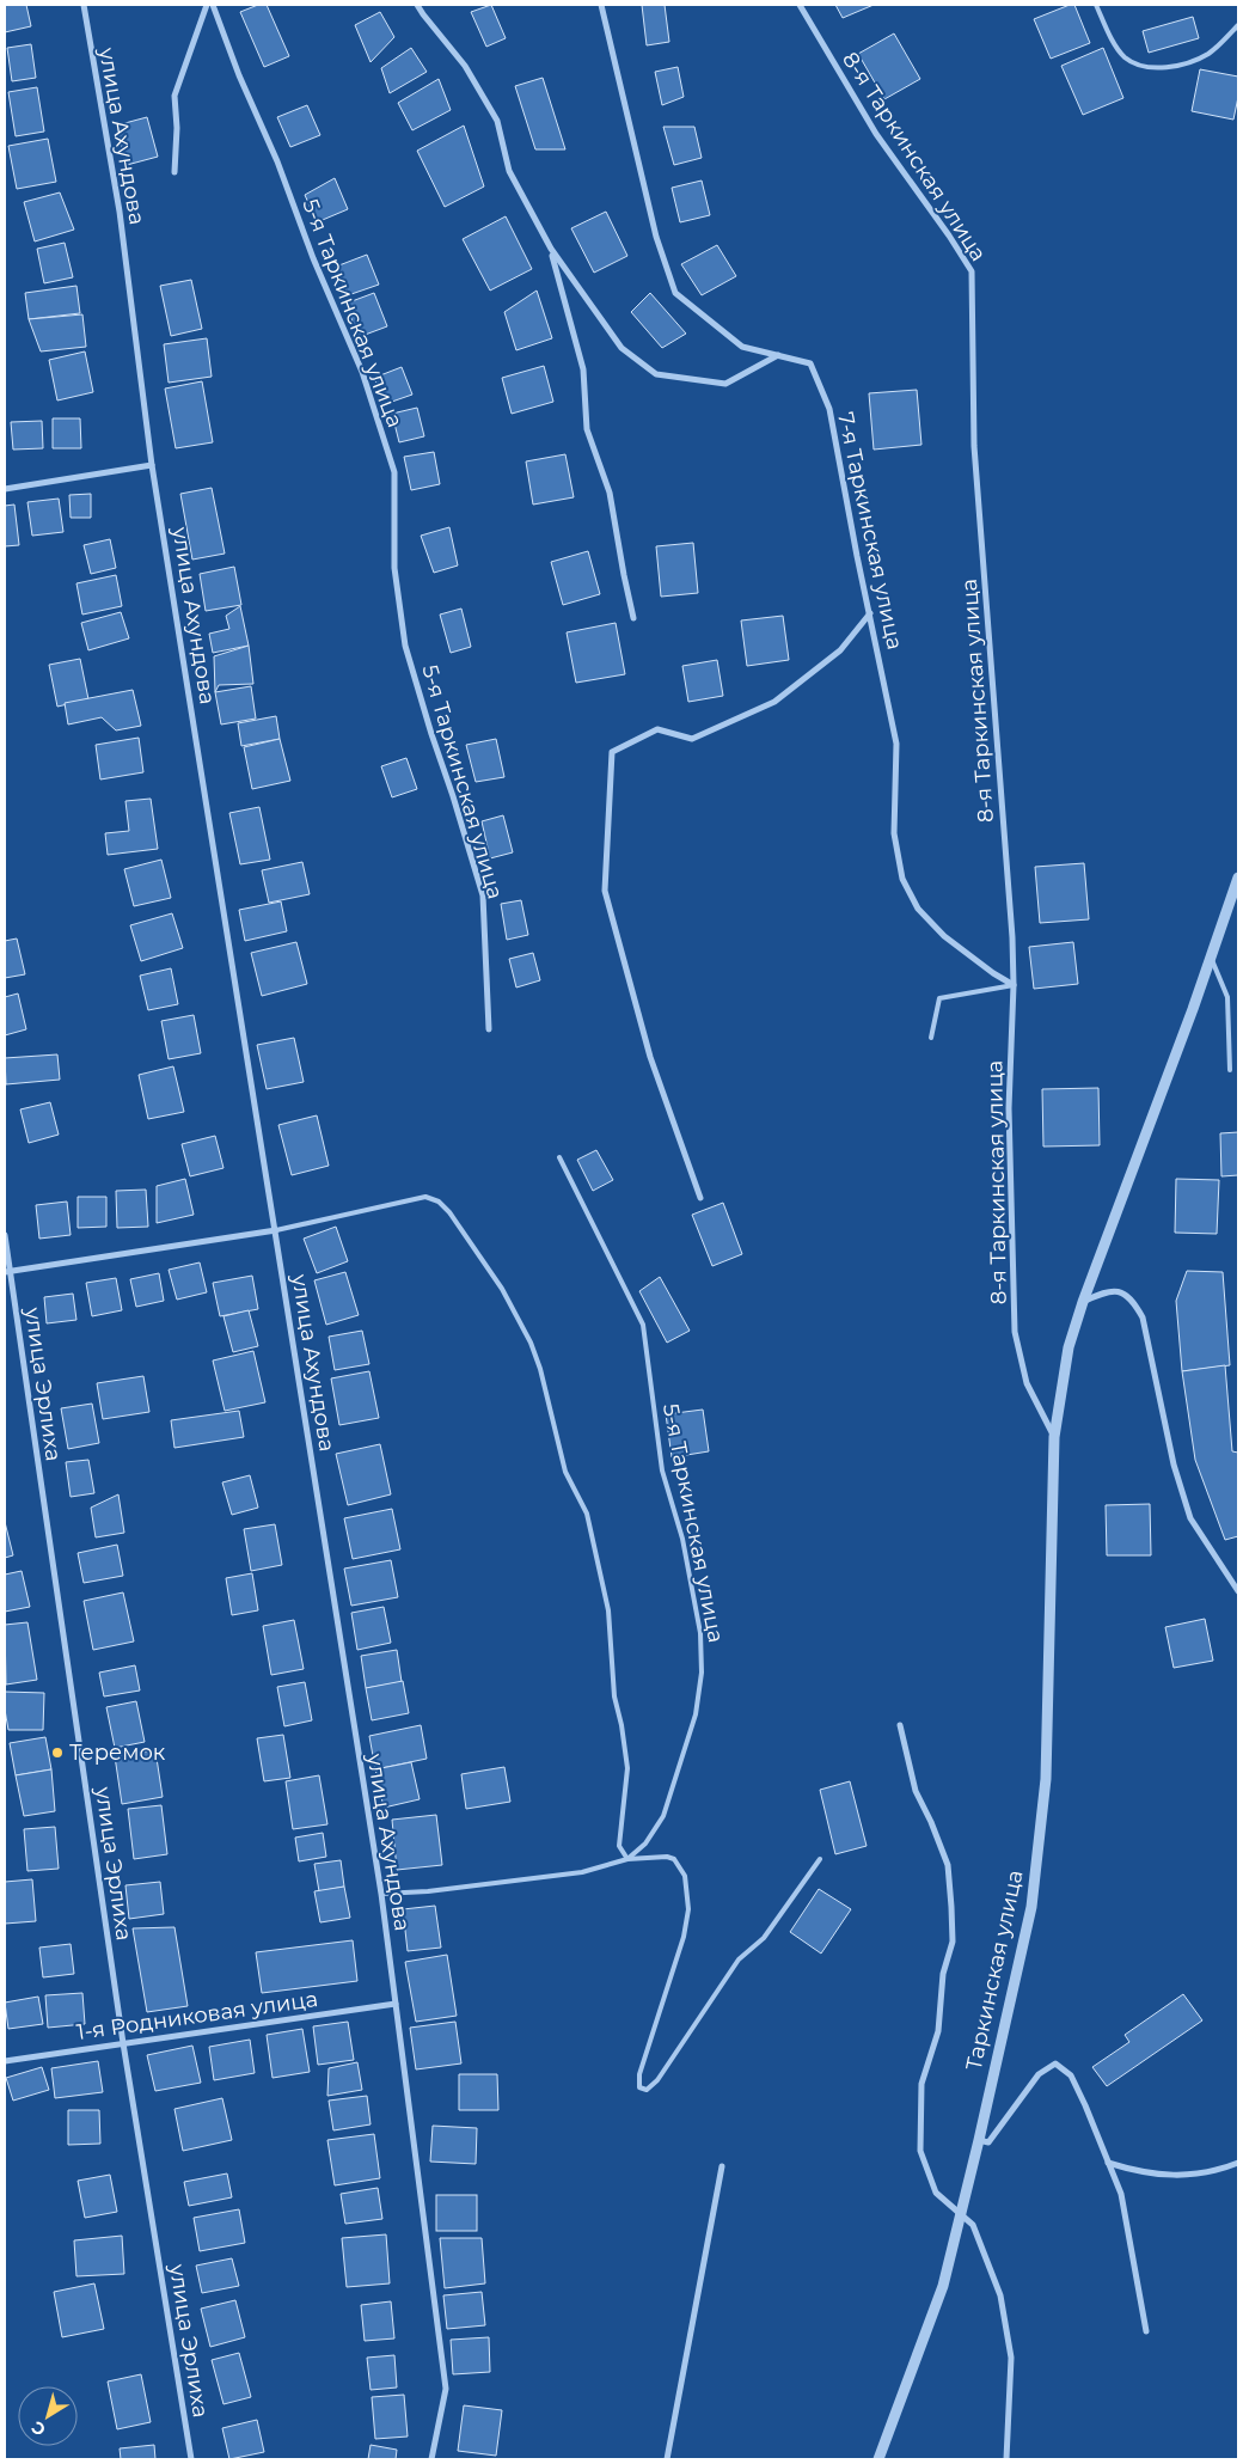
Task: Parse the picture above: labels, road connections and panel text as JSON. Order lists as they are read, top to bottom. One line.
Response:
{"streets":{"street":["улица Ахундова","8-я Таркинская улица","5-я Таркинская улица","7-я Таркинская улица","улица Эрлиха","Таркинская улица","1-я Родниковая улица"]},"crossings":[["улица Ахундова","5-я Таркинская улица"],["улица Ахундова","1-я Родниковая улица"],["8-я Таркинская улица","7-я Таркинская улица"],["8-я Таркинская улица","Таркинская улица"],["улица Эрлиха","1-я Родниковая улица"]],"places":["Теремок"],"north":"bottom left"}
